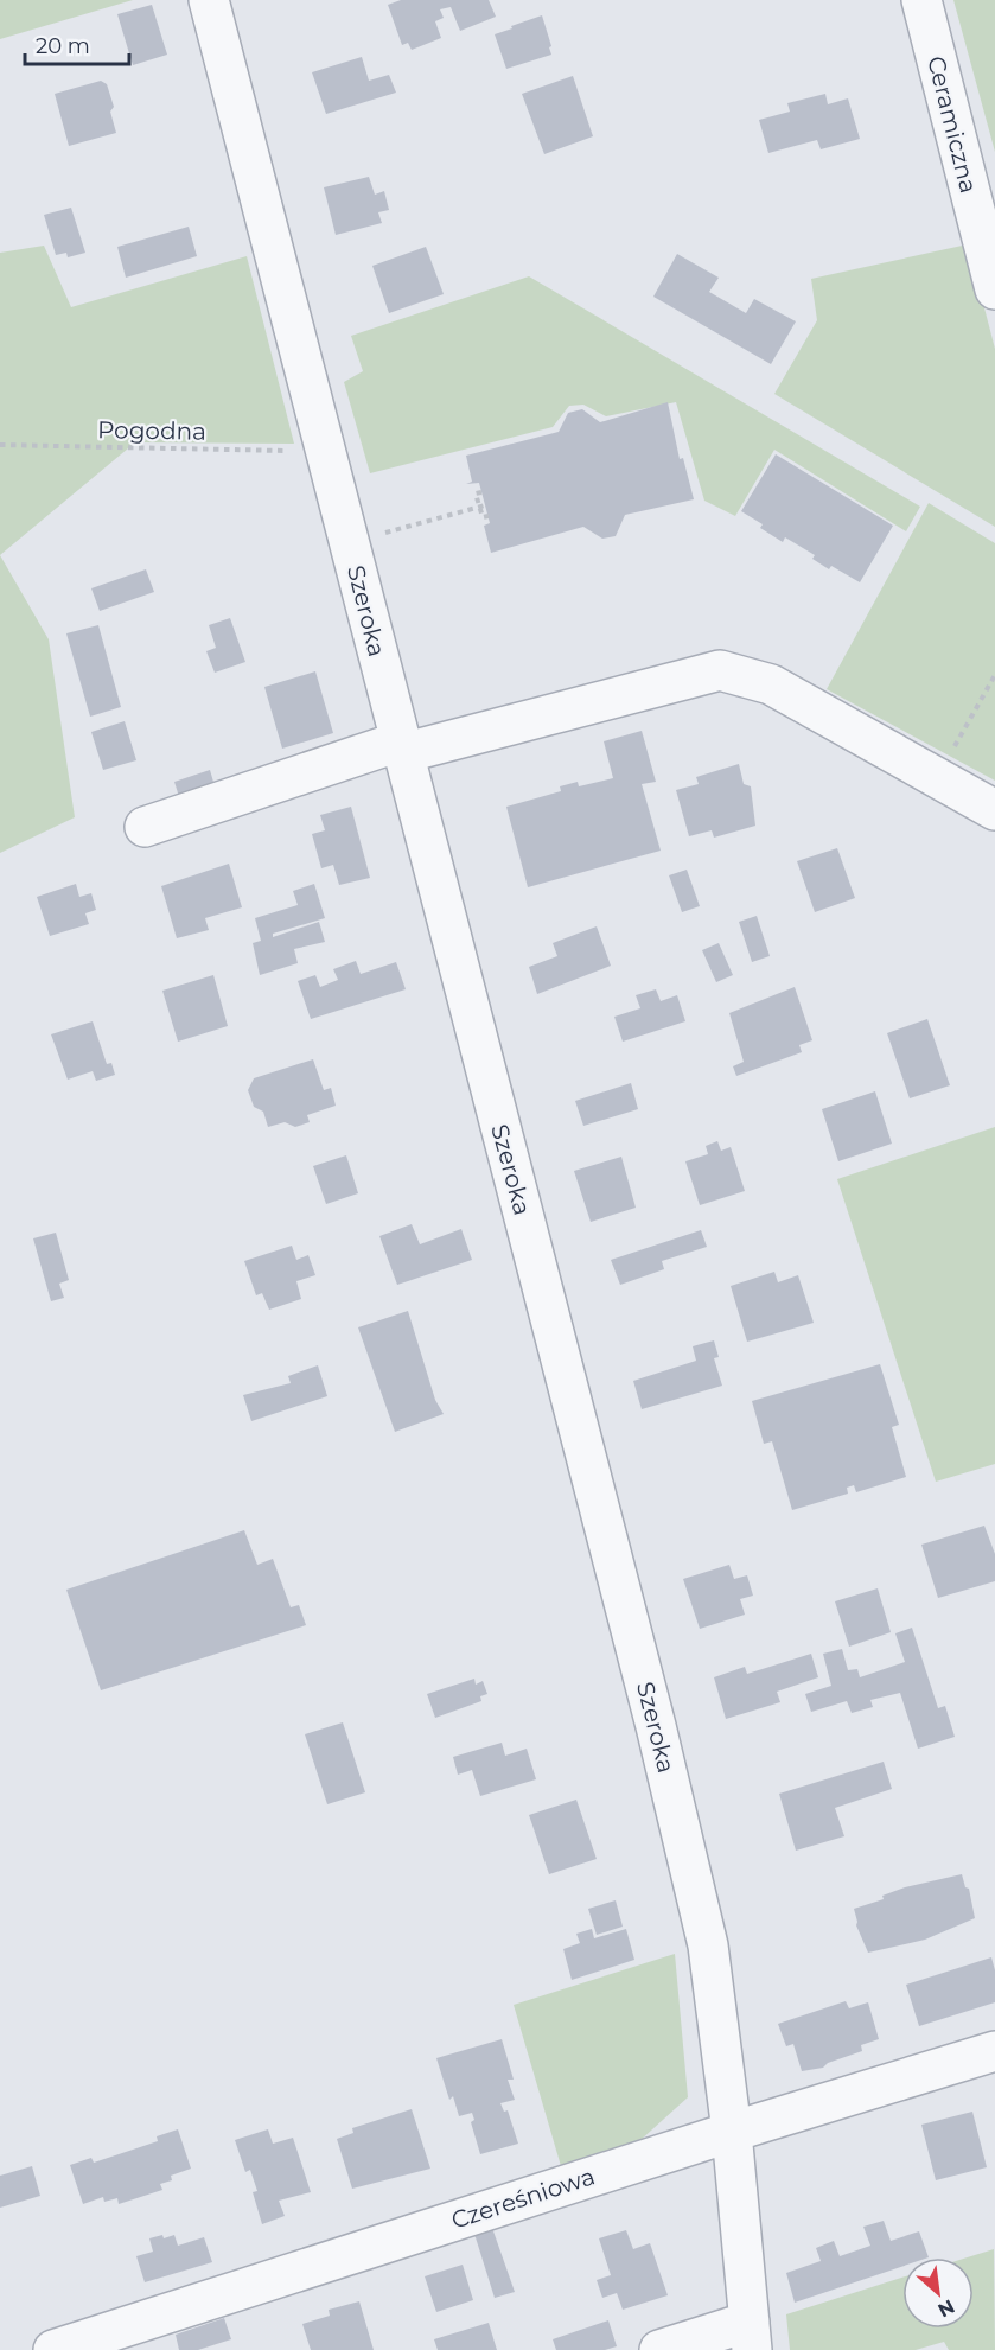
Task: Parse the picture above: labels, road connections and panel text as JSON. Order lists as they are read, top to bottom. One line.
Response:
{"streets":{"street":["Ceramiczna","Szeroka","Czereśniowa"],"path":["Pogodna"]},"crossings":[["Szeroka","Czereśniowa"]],"scale_bar":"20 m","north":"bottom right"}
